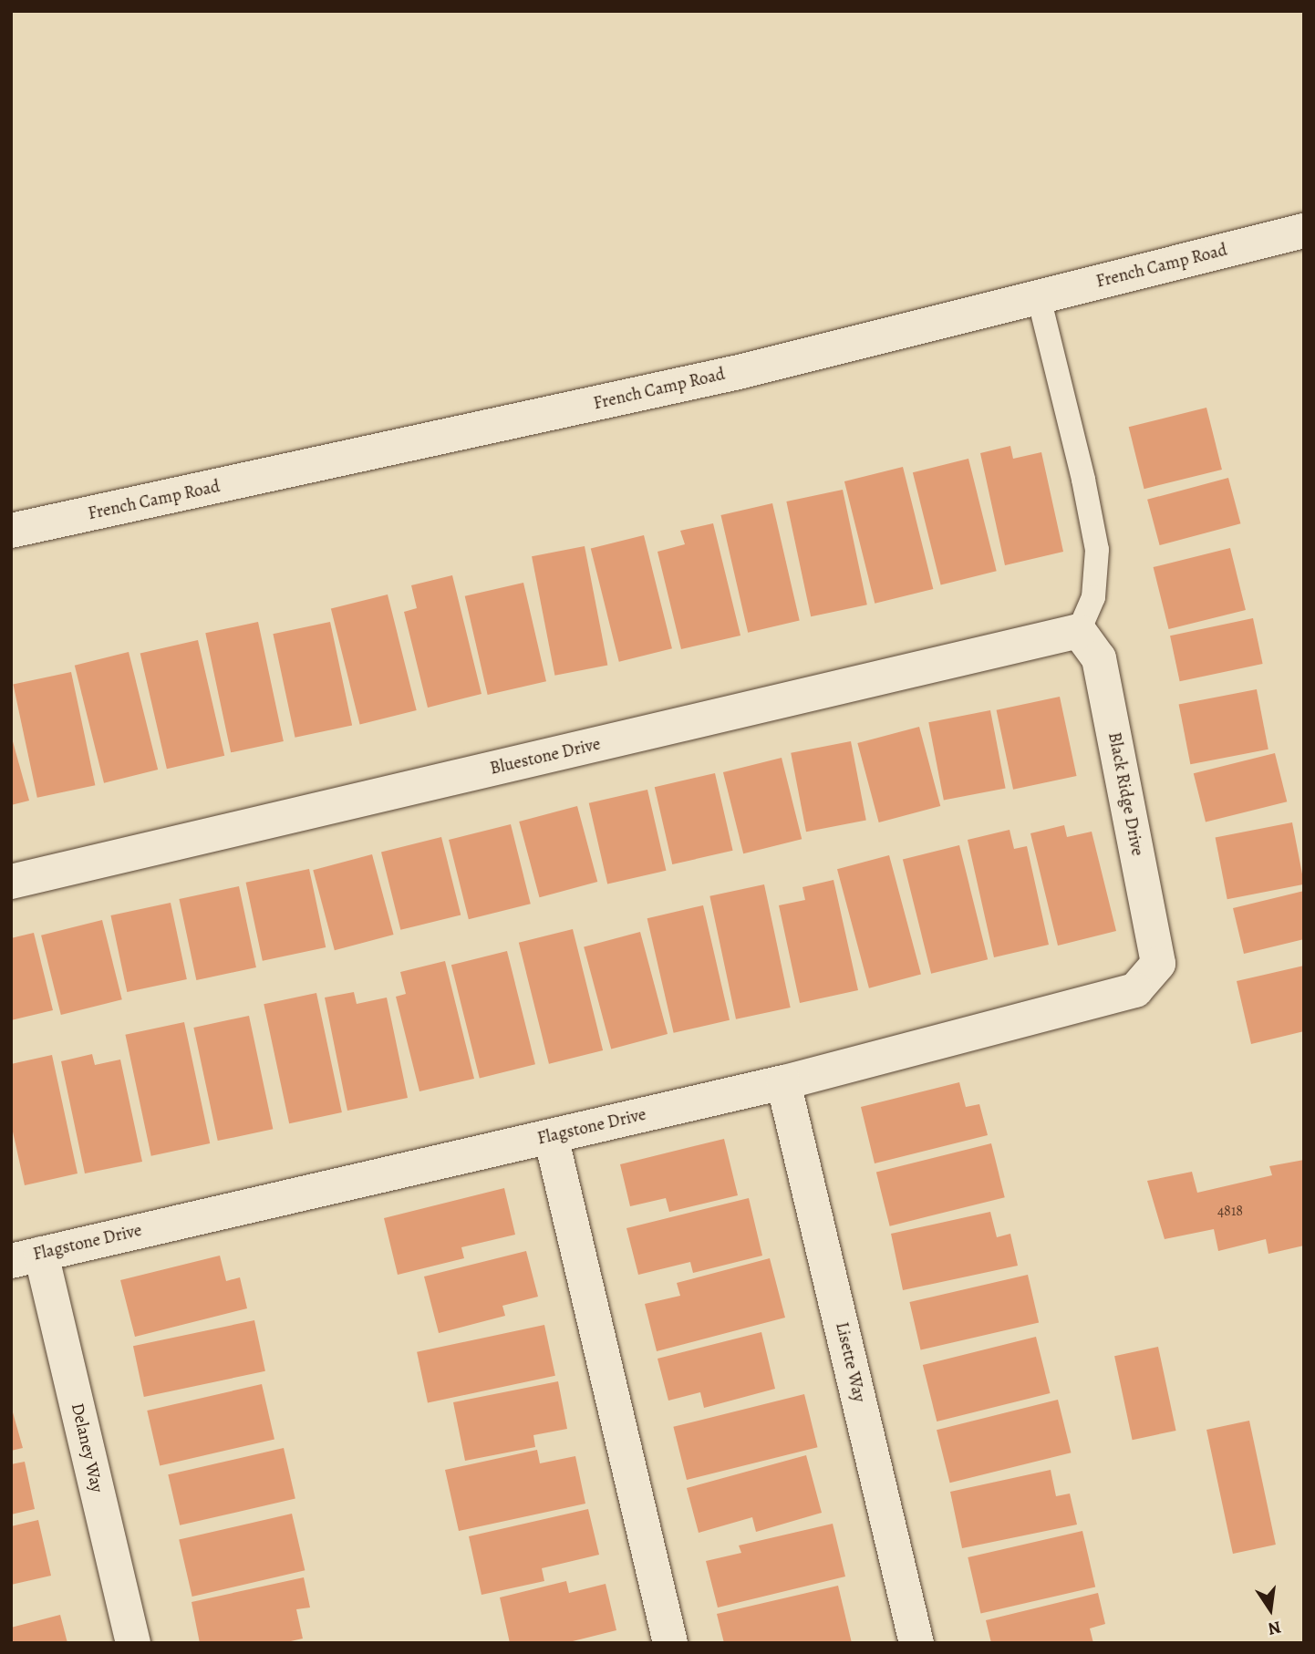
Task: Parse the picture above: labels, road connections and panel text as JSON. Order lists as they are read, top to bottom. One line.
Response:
{"streets":{"street":["French Camp Road","Bluestone Drive","Black Ridge Drive","Flagstone Drive","Lisette Way","Delaney Way"]},"crossings":[["Bluestone Drive","Black Ridge Drive"],["Black Ridge Drive","Flagstone Drive"],["Flagstone Drive","Lisette Way"],["Flagstone Drive","Delaney Way"]],"house_numbers":["4818"],"north":"bottom"}
